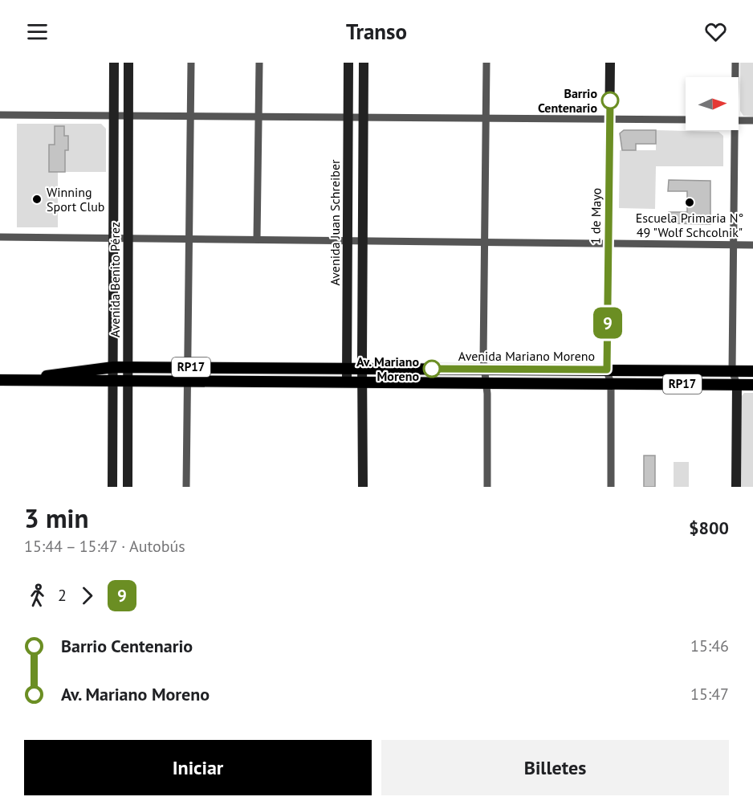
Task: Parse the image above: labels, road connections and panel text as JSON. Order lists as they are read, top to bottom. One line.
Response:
{"streets":{"main road":["1 de Mayo","Avenida Juan Schreiber","Avenida Benito Pérez","Avenida Mariano Moreno","RP17"]},"crossings":[["1 de Mayo","Avenida Mariano Moreno"],["Avenida Juan Schreiber","Avenida Mariano Moreno"],["Avenida Benito Pérez","Avenida Mariano Moreno"],["Avenida Mariano Moreno","RP17"]],"places":["Barrio Centenario","Winning Sport Club","Escuela Primaria N° 49 \"Wolf Schcolnik\"","Av. Mariano Moreno"],"lines":["bus line 9"],"north":"right","page":{"header":"Transo","on_map":"9","heading":["3 min","15:44 – 15:47 · Autobús","$800"],"legs":["2","9"],"list":[{"name":"Barrio Centenario","value":"15:46"},{"name":"Av. Mariano Moreno","value":"15:47"}],"buttons":["Iniciar","Billetes"]}}
